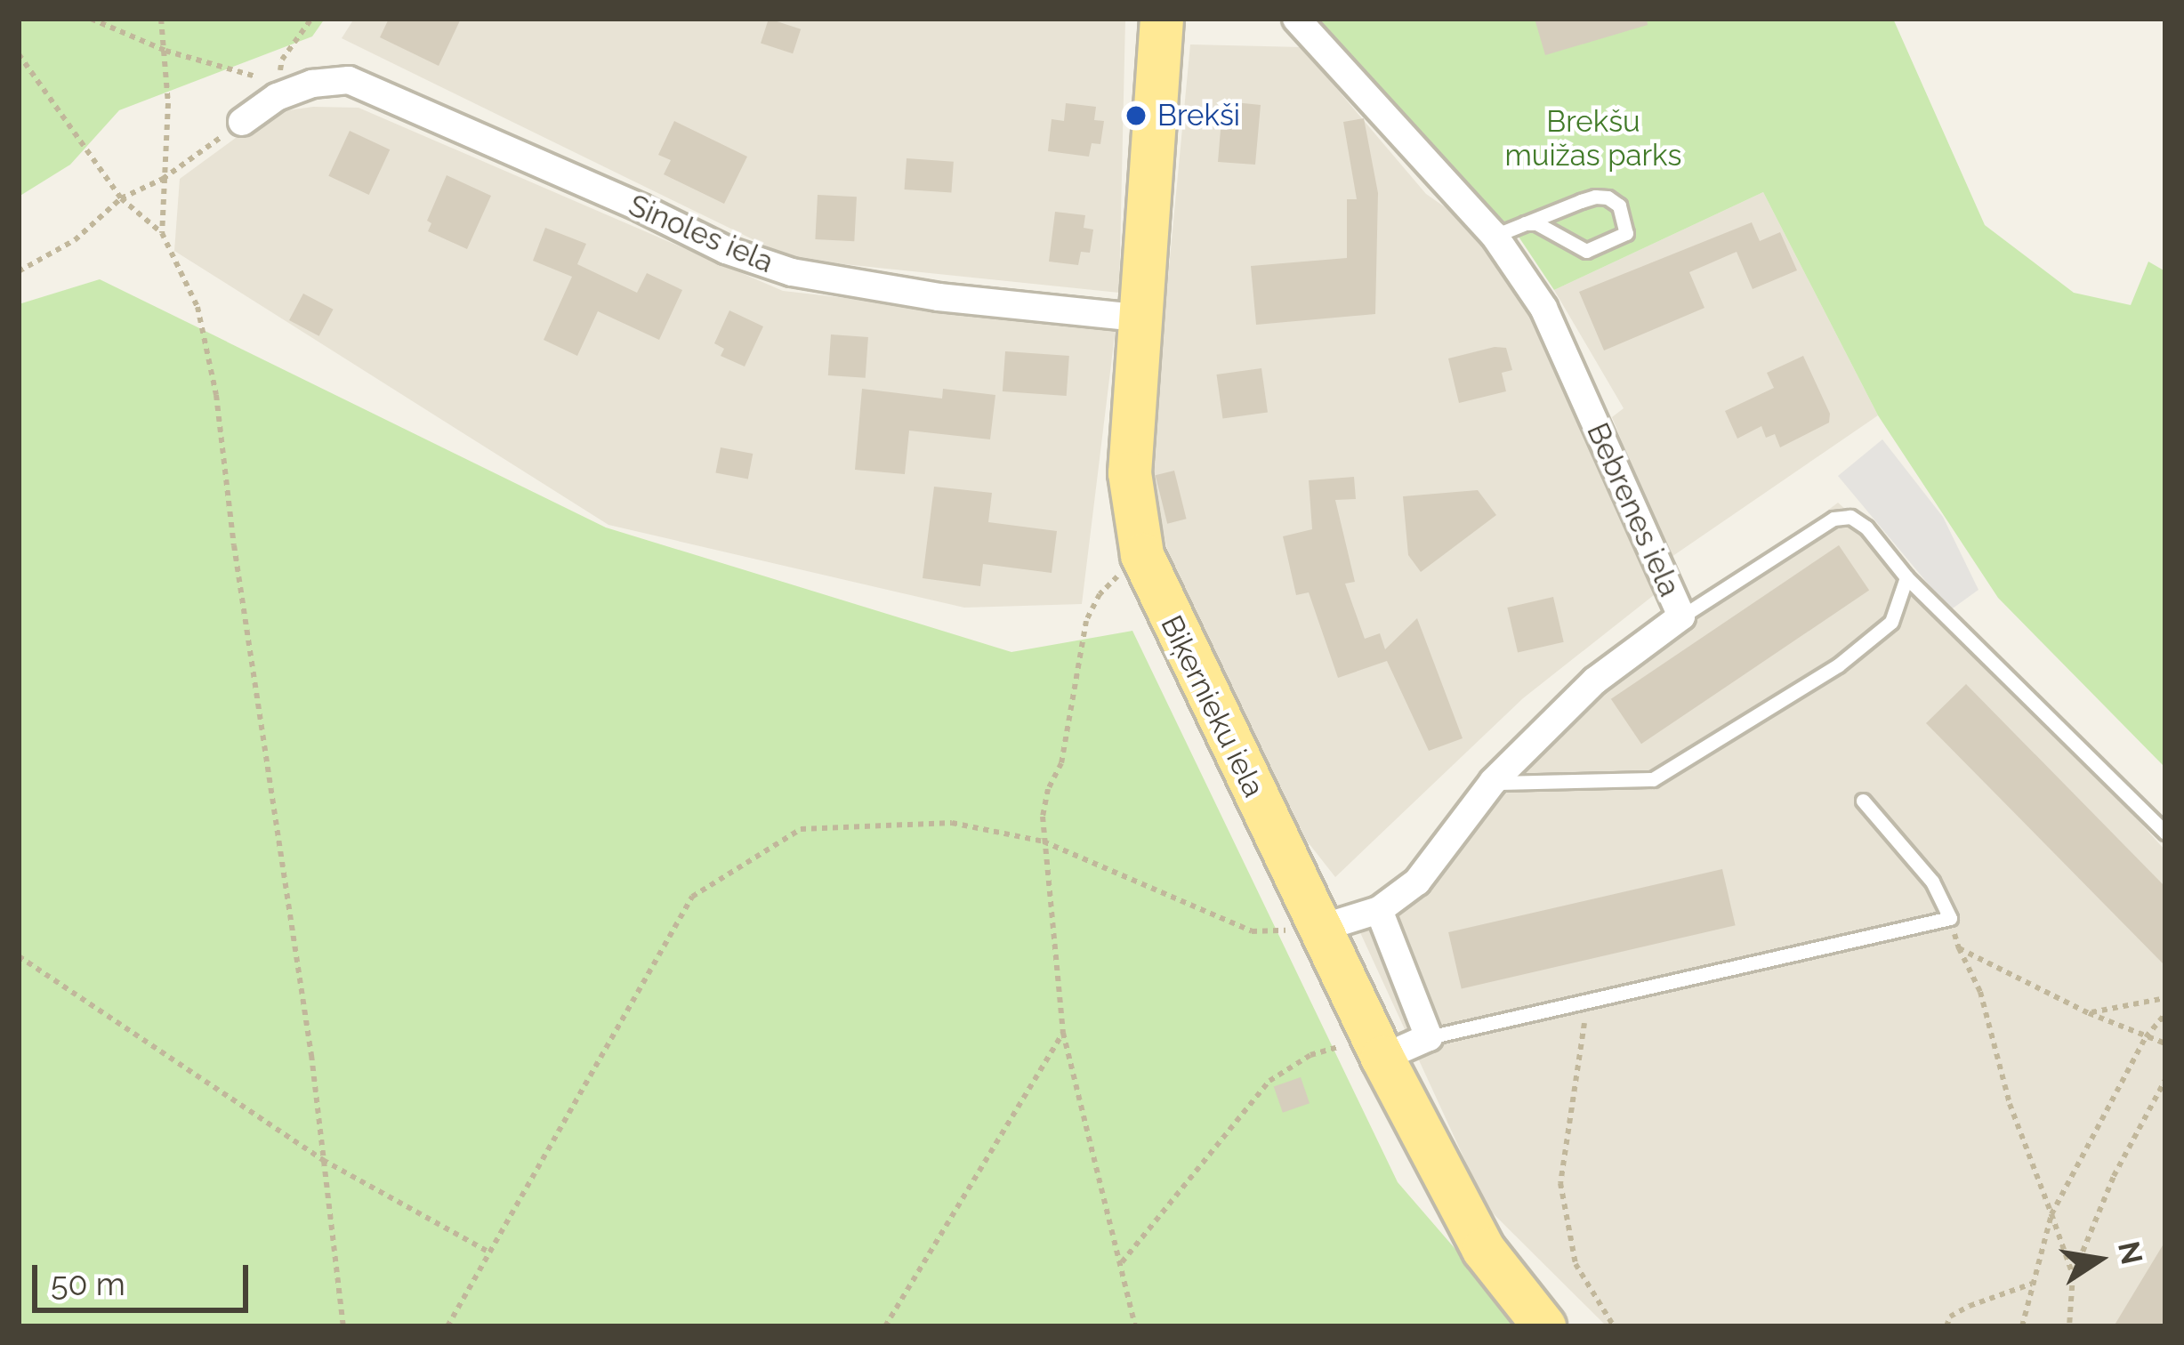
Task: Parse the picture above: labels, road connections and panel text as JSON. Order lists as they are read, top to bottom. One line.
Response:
{"streets":{"main road":["Biķernieku iela"],"street":["Sinoles iela","Bebrenes iela"]},"crossings":[["Sinoles iela","Biķernieku iela"],["Bebrenes iela","Biķernieku iela"]],"parks":["Brekšu muižas parks"],"places":["Brekši"],"scale_bar":"50 m","north":"right"}
